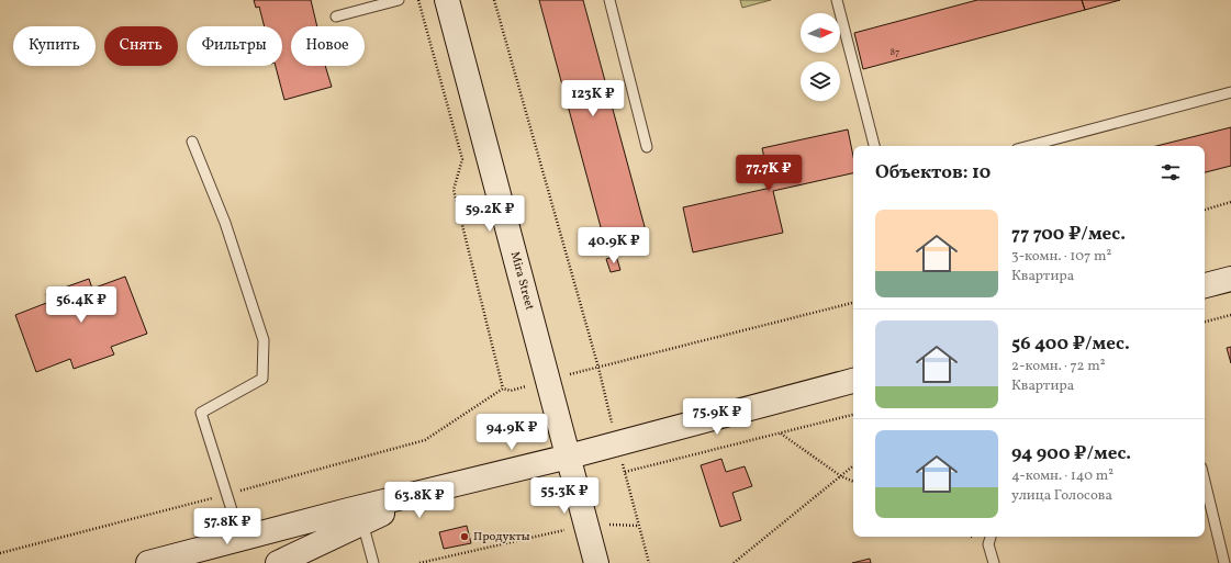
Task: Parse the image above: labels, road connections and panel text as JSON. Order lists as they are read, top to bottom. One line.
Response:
{"streets":{"main road":["Mira Street"]},"places":["Продукты"],"house_numbers":["87"],"north":"right","page":{"chip":["Купить","Снять","Фильтры","Новое"],"price":["123K ₽","77.7K ₽","59.2K ₽","40.9K ₽","56.4K ₽","75.9K ₽","94.9K ₽","55.3K ₽","63.8K ₽","57.8K ₽"],"heading":"Объектов: 10","list":[{"name":"77 700 ₽/мес.","note":"3-комн. · 107 m² · Квартира"},{"name":"56 400 ₽/мес.","note":"2-комн. · 72 m² · Квартира"},{"name":"94 900 ₽/мес.","note":"4-комн. · 140 m² · улица Голосова"}]}}
